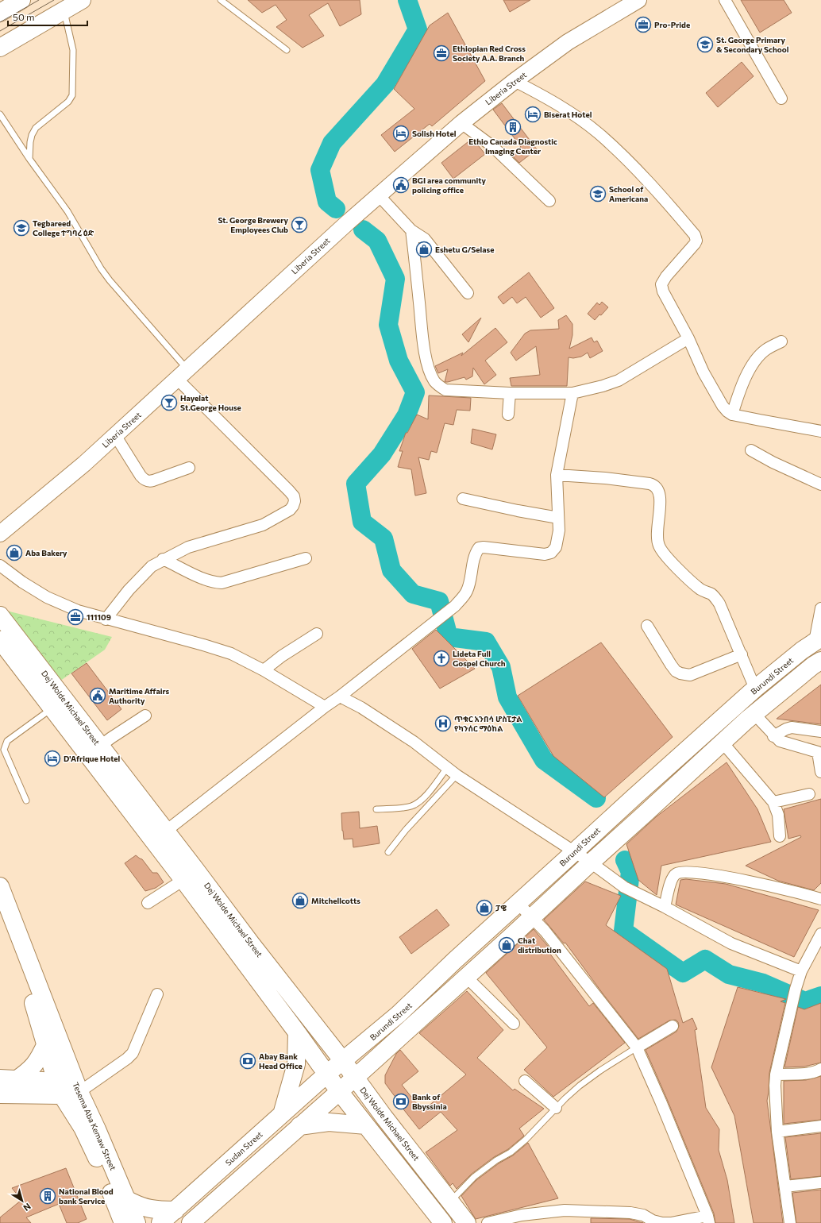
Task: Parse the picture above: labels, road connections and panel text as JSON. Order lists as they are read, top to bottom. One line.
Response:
{"streets":{"main road":["Burundi Street","Dej Wolde Michael Street","Tesema Aba Kemaw Street","Sudan Street"],"street":["Liberia Street"]},"crossings":[["Burundi Street","Dej Wolde Michael Street"],["Burundi Street","Sudan Street"],["Dej Wolde Michael Street","Sudan Street"]],"places":{"office":["Pro-Pride","Ethiopian Red Cross Society A.A. Branch","111109"],"school or university":["St. George Primary & Secondary School","School of Americana","Tegbareed College ተግባረ ዕድ"],"hotel":["Biserat Hotel","Solish Hotel","D'Afrique Hotel"],"building":["Ethio Canada Diagnostic Imaging Center","National Blood bank Service"],"public building":["BGI area community policing office","Maritime Affairs Authority"],"bar":["St. George Brewery Employees Club","Hayelat St.George House"],"shop":["Eshetu G/Selase","Aba Bakery","Mitchellcotts","ፓዌ","Chat distribution"],"church":["Lideta Full Gospel Church"],"hospital":["ጥቁር አንበሳ ሆስፒታል የካንሰር ማዕከል"],"bank":["Abay Bank Head Office","Bank of Bbyssinia"]},"scale_bar":"50 m","north":"bottom right"}
